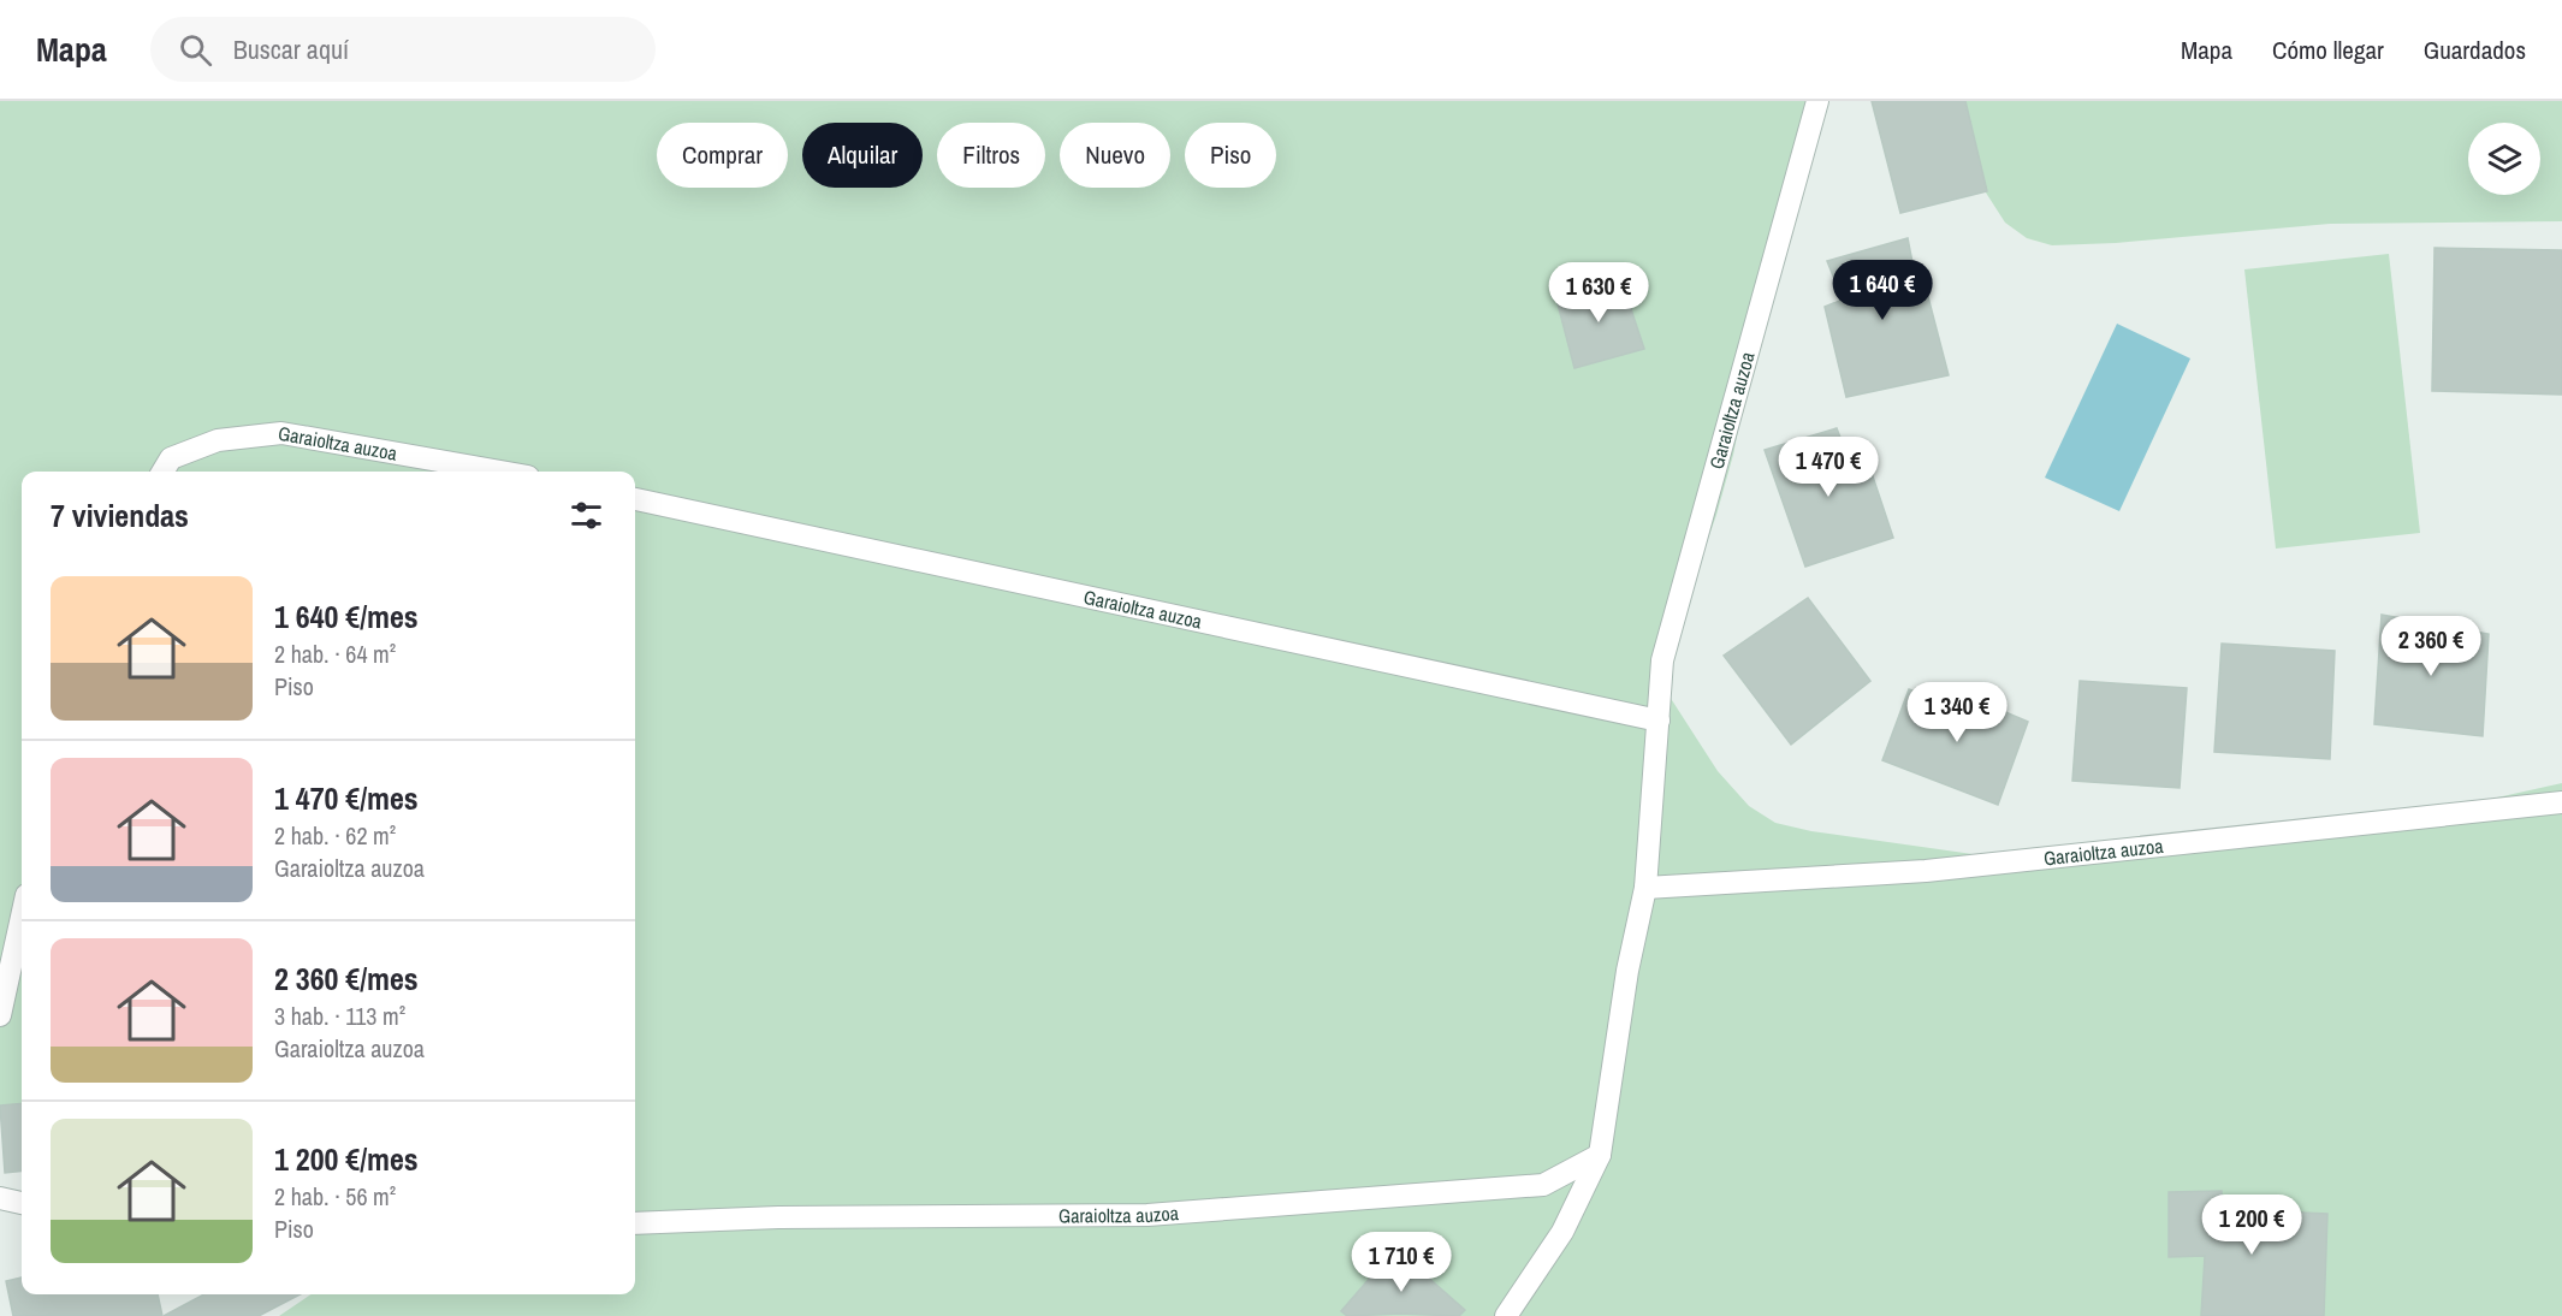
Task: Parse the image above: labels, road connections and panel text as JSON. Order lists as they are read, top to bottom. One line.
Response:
{"streets":{"street":["Garaioltza auzoa"]},"page":{"header":"Mapa","search":"Buscar aquí","nav":["Mapa","Cómo llegar","Guardados"],"chip":["Comprar","Alquilar","Filtros","Nuevo","Piso"],"price":["1 640 €","1 630 €","1 470 €","2 360 €","1 340 €","1 200 €","1 710 €"],"heading":"7 viviendas","list":[{"name":"1 640 €/mes","note":"2 hab. · 64 m² · Piso"},{"name":"1 470 €/mes","note":"2 hab. · 62 m² · Garaioltza auzoa"},{"name":"2 360 €/mes","note":"3 hab. · 113 m² · Garaioltza auzoa"},{"name":"1 200 €/mes","note":"2 hab. · 56 m² · Piso"}]}}
